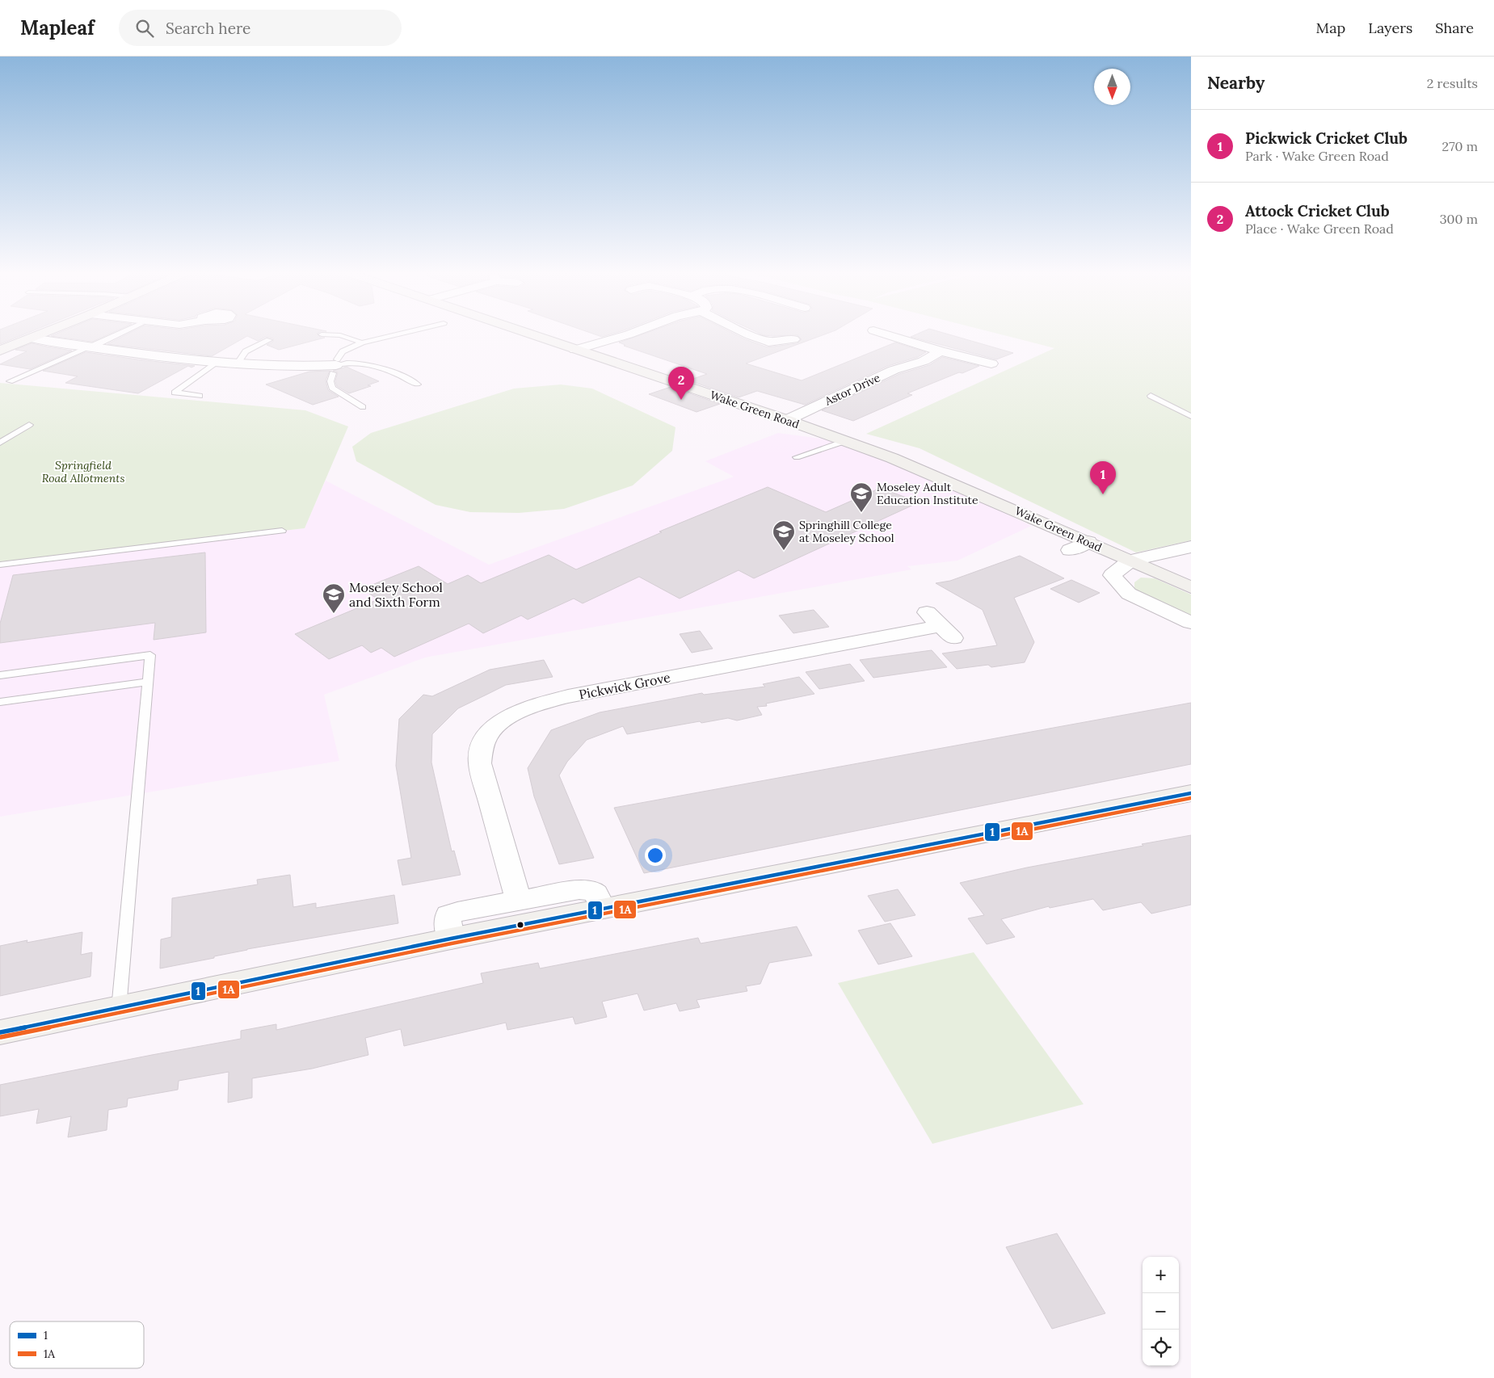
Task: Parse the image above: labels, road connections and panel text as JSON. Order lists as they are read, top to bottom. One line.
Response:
{"streets":{"street":["Astor Drive","Wake Green Road","Pickwick Grove"]},"crossings":[["Astor Drive","Wake Green Road"]],"parks":["Springfield Road Allotments"],"places":{"school or university":["Moseley Adult Education Institute","Springhill College at Moseley School","Moseley School and Sixth Form"]},"lines":["transit line 1","transit line 1A"],"legend":["1","1A"],"north":"bottom","page":{"header":"Mapleaf","search":"Search here","nav":["Map","Layers","Share"],"heading":["Nearby","2 results"],"list":[{"mark":"1","name":"Pickwick Cricket Club","note":"Park · Wake Green Road","value":"270 m"},{"mark":"2","name":"Attock Cricket Club","note":"Place · Wake Green Road","value":"300 m"}],"pins":["2","1"],"map_buttons":["+","−"]}}
